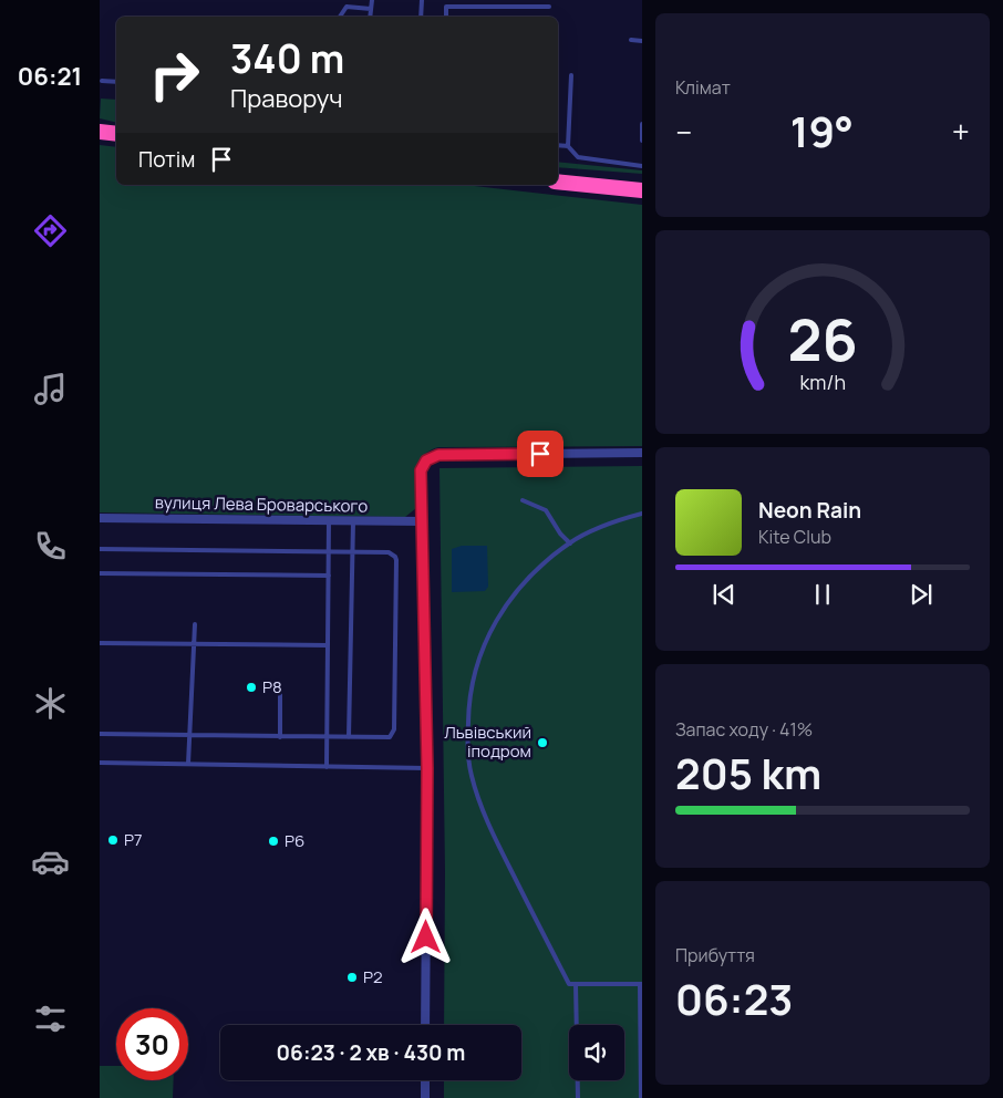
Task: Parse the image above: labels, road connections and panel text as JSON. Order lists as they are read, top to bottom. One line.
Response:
{"streets":{"street":["вулиця Лева Броварського"]},"places":["P8","Львівський іподром","P7","P6","P2"],"page":{"tabs":"06:21","tile":["Клімат",["Запас ходу · 41%","205 km"],["Прибуття","06:23"]],"turn":["340 m","Праворуч"],"heat":["−","19°","+"],"then":"Потім","song":["Neon Rain","Kite Club"],"limit":"30","trip":"06:23 · 2 хв · 430 m","gauge":["26","km/h"]}}
